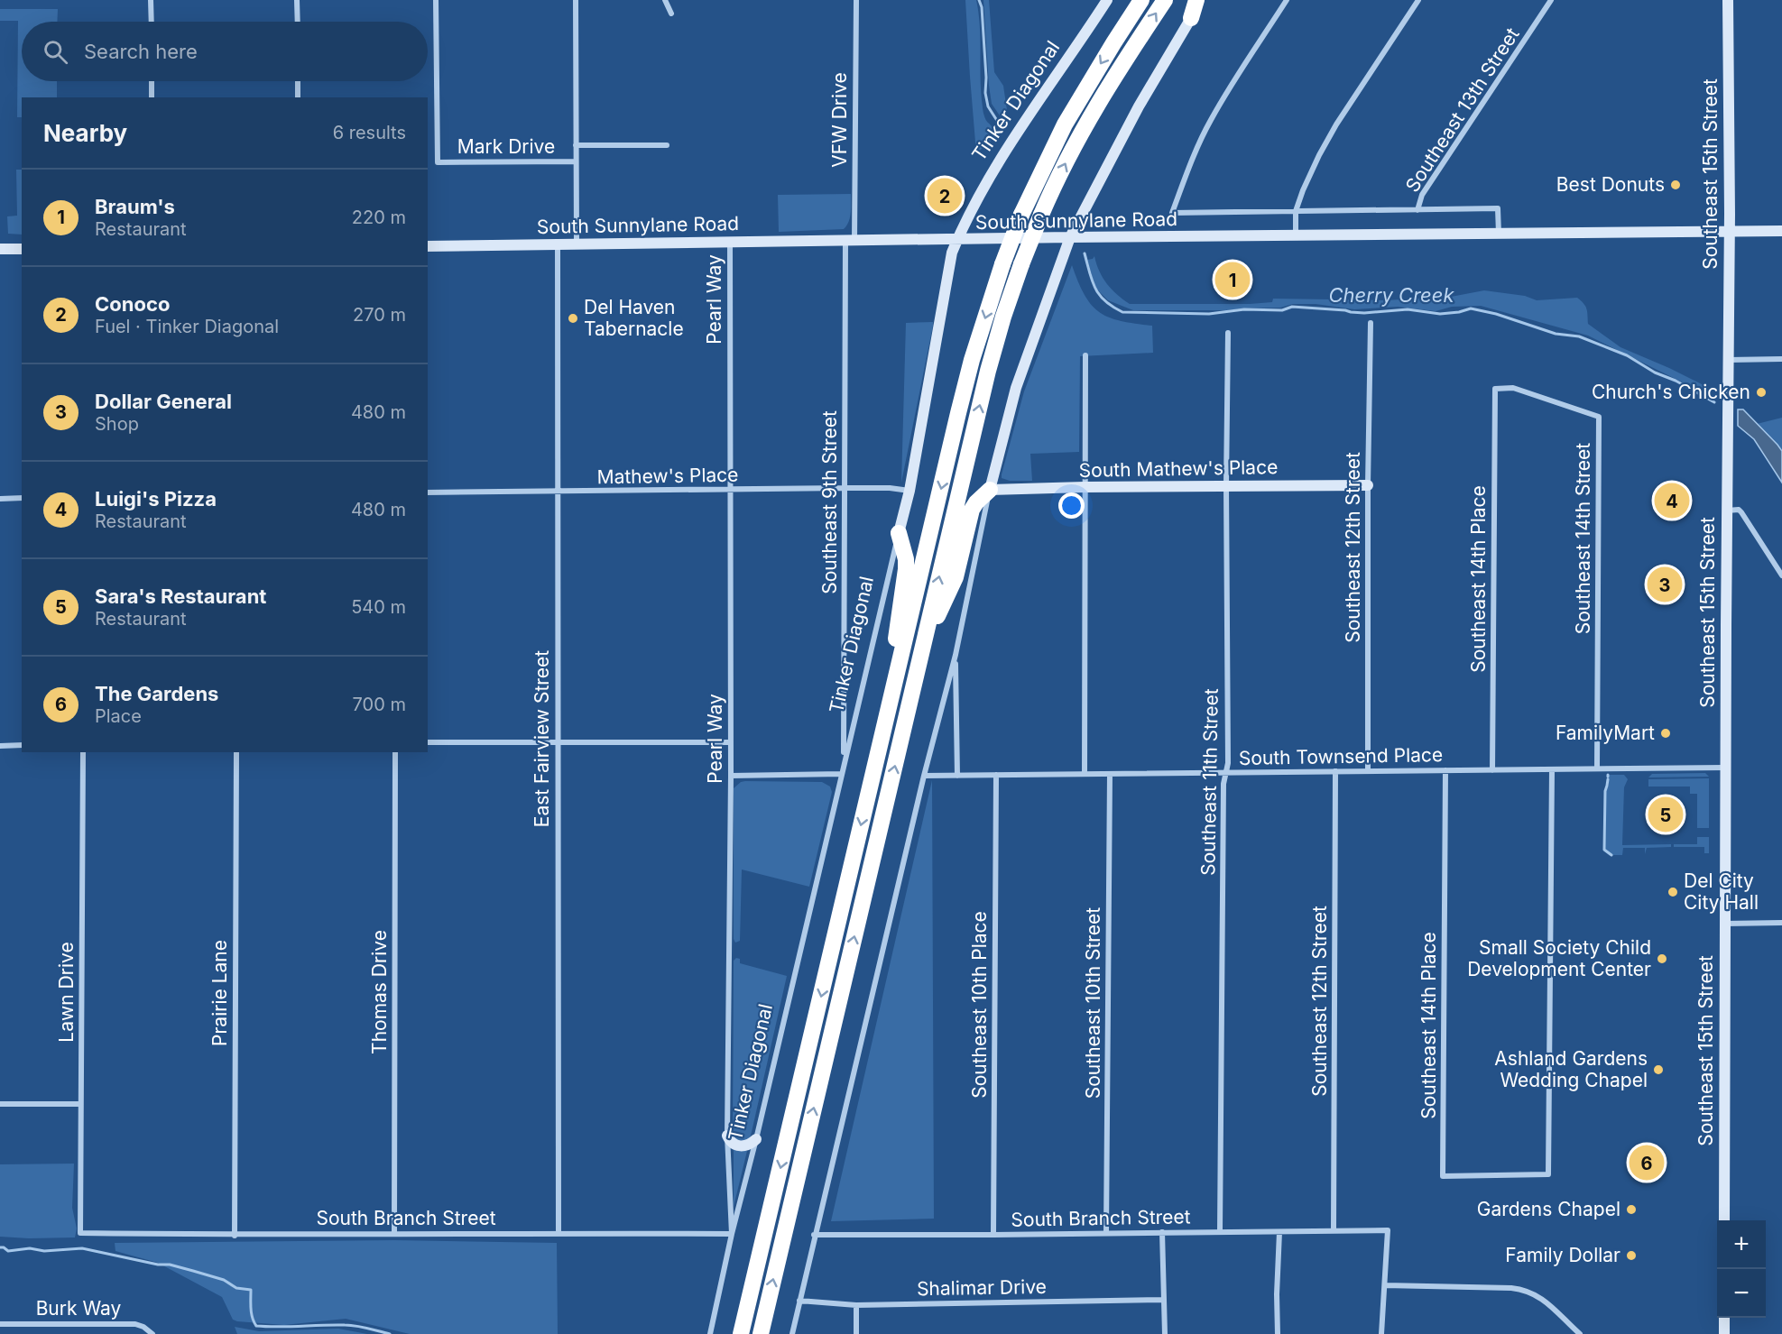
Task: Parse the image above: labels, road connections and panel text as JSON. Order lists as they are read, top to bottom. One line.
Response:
{"streets":{"main road":["Tinker Diagonal","Southeast 15th Street","South Sunnylane Road","South Mathew's Place"],"street":["Southeast 13th Street","VFW Drive","Mark Drive","Pearl Way","Mathew's Place","Southeast 9th Street","Southeast 14th Street","Southeast 12th Street","Southeast 14th Place","East Fairview Street","South Townsend Place","Southeast 11th Street","Lawn Drive","Thomas Drive","Prairie Lane","Southeast 10th Street","Southeast 10th Place","South Branch Street","Shalimar Drive","Burk Way"]},"crossings":[["Tinker Diagonal","South Sunnylane Road"],["Tinker Diagonal","Pearl Way"],["Tinker Diagonal","Mathew's Place"],["Tinker Diagonal","Southeast 9th Street"],["Tinker Diagonal","South Branch Street"],["Southeast 13th Street","South Sunnylane Road"],["VFW Drive","South Sunnylane Road"],["VFW Drive","Southeast 9th Street"],["Southeast 15th Street","South Sunnylane Road"],["Southeast 15th Street","South Townsend Place"],["South Sunnylane Road","Pearl Way"],["South Sunnylane Road","Southeast 9th Street"],["South Sunnylane Road","East Fairview Street"],["Pearl Way","Mathew's Place"],["Pearl Way","South Branch Street"],["South Mathew's Place","Southeast 12th Street"],["South Mathew's Place","Southeast 11th Street"],["Mathew's Place","Southeast 9th Street"],["Mathew's Place","East Fairview Street"],["Southeast 14th Street","Southeast 14th Place"],["Southeast 14th Street","South Townsend Place"],["Southeast 12th Street","South Townsend Place"],["Southeast 12th Street","South Branch Street"],["Southeast 14th Place","South Townsend Place"],["East Fairview Street","South Branch Street"],["South Townsend Place","Southeast 11th Street"],["South Townsend Place","Southeast 10th Street"],["South Townsend Place","Southeast 10th Place"],["Southeast 11th Street","South Branch Street"],["Lawn Drive","South Branch Street"],["Thomas Drive","South Branch Street"],["Prairie Lane","South Branch Street"],["Southeast 10th Street","South Branch Street"],["Southeast 10th Place","South Branch Street"]],"water":["Cherry Creek"],"places":["Best Donuts","Del Haven Tabernacle","Church's Chicken","FamilyMart","Del City City Hall","Small Society Child Development Center","Ashland Gardens Wedding Chapel","Gardens Chapel","Family Dollar"],"page":{"search":"Search here","heading":["Nearby","6 results"],"list":[{"mark":"1","name":"Braum's","note":"Restaurant","value":"220 m"},{"mark":"2","name":"Conoco","note":"Fuel · Tinker Diagonal","value":"270 m"},{"mark":"3","name":"Dollar General","note":"Shop","value":"480 m"},{"mark":"4","name":"Luigi's Pizza","note":"Restaurant","value":"480 m"},{"mark":"5","name":"Sara's Restaurant","note":"Restaurant","value":"540 m"},{"mark":"6","name":"The Gardens","note":"Place","value":"700 m"}],"pins":["2","1","4","3","5","6"],"map_buttons":["+","−"]}}
